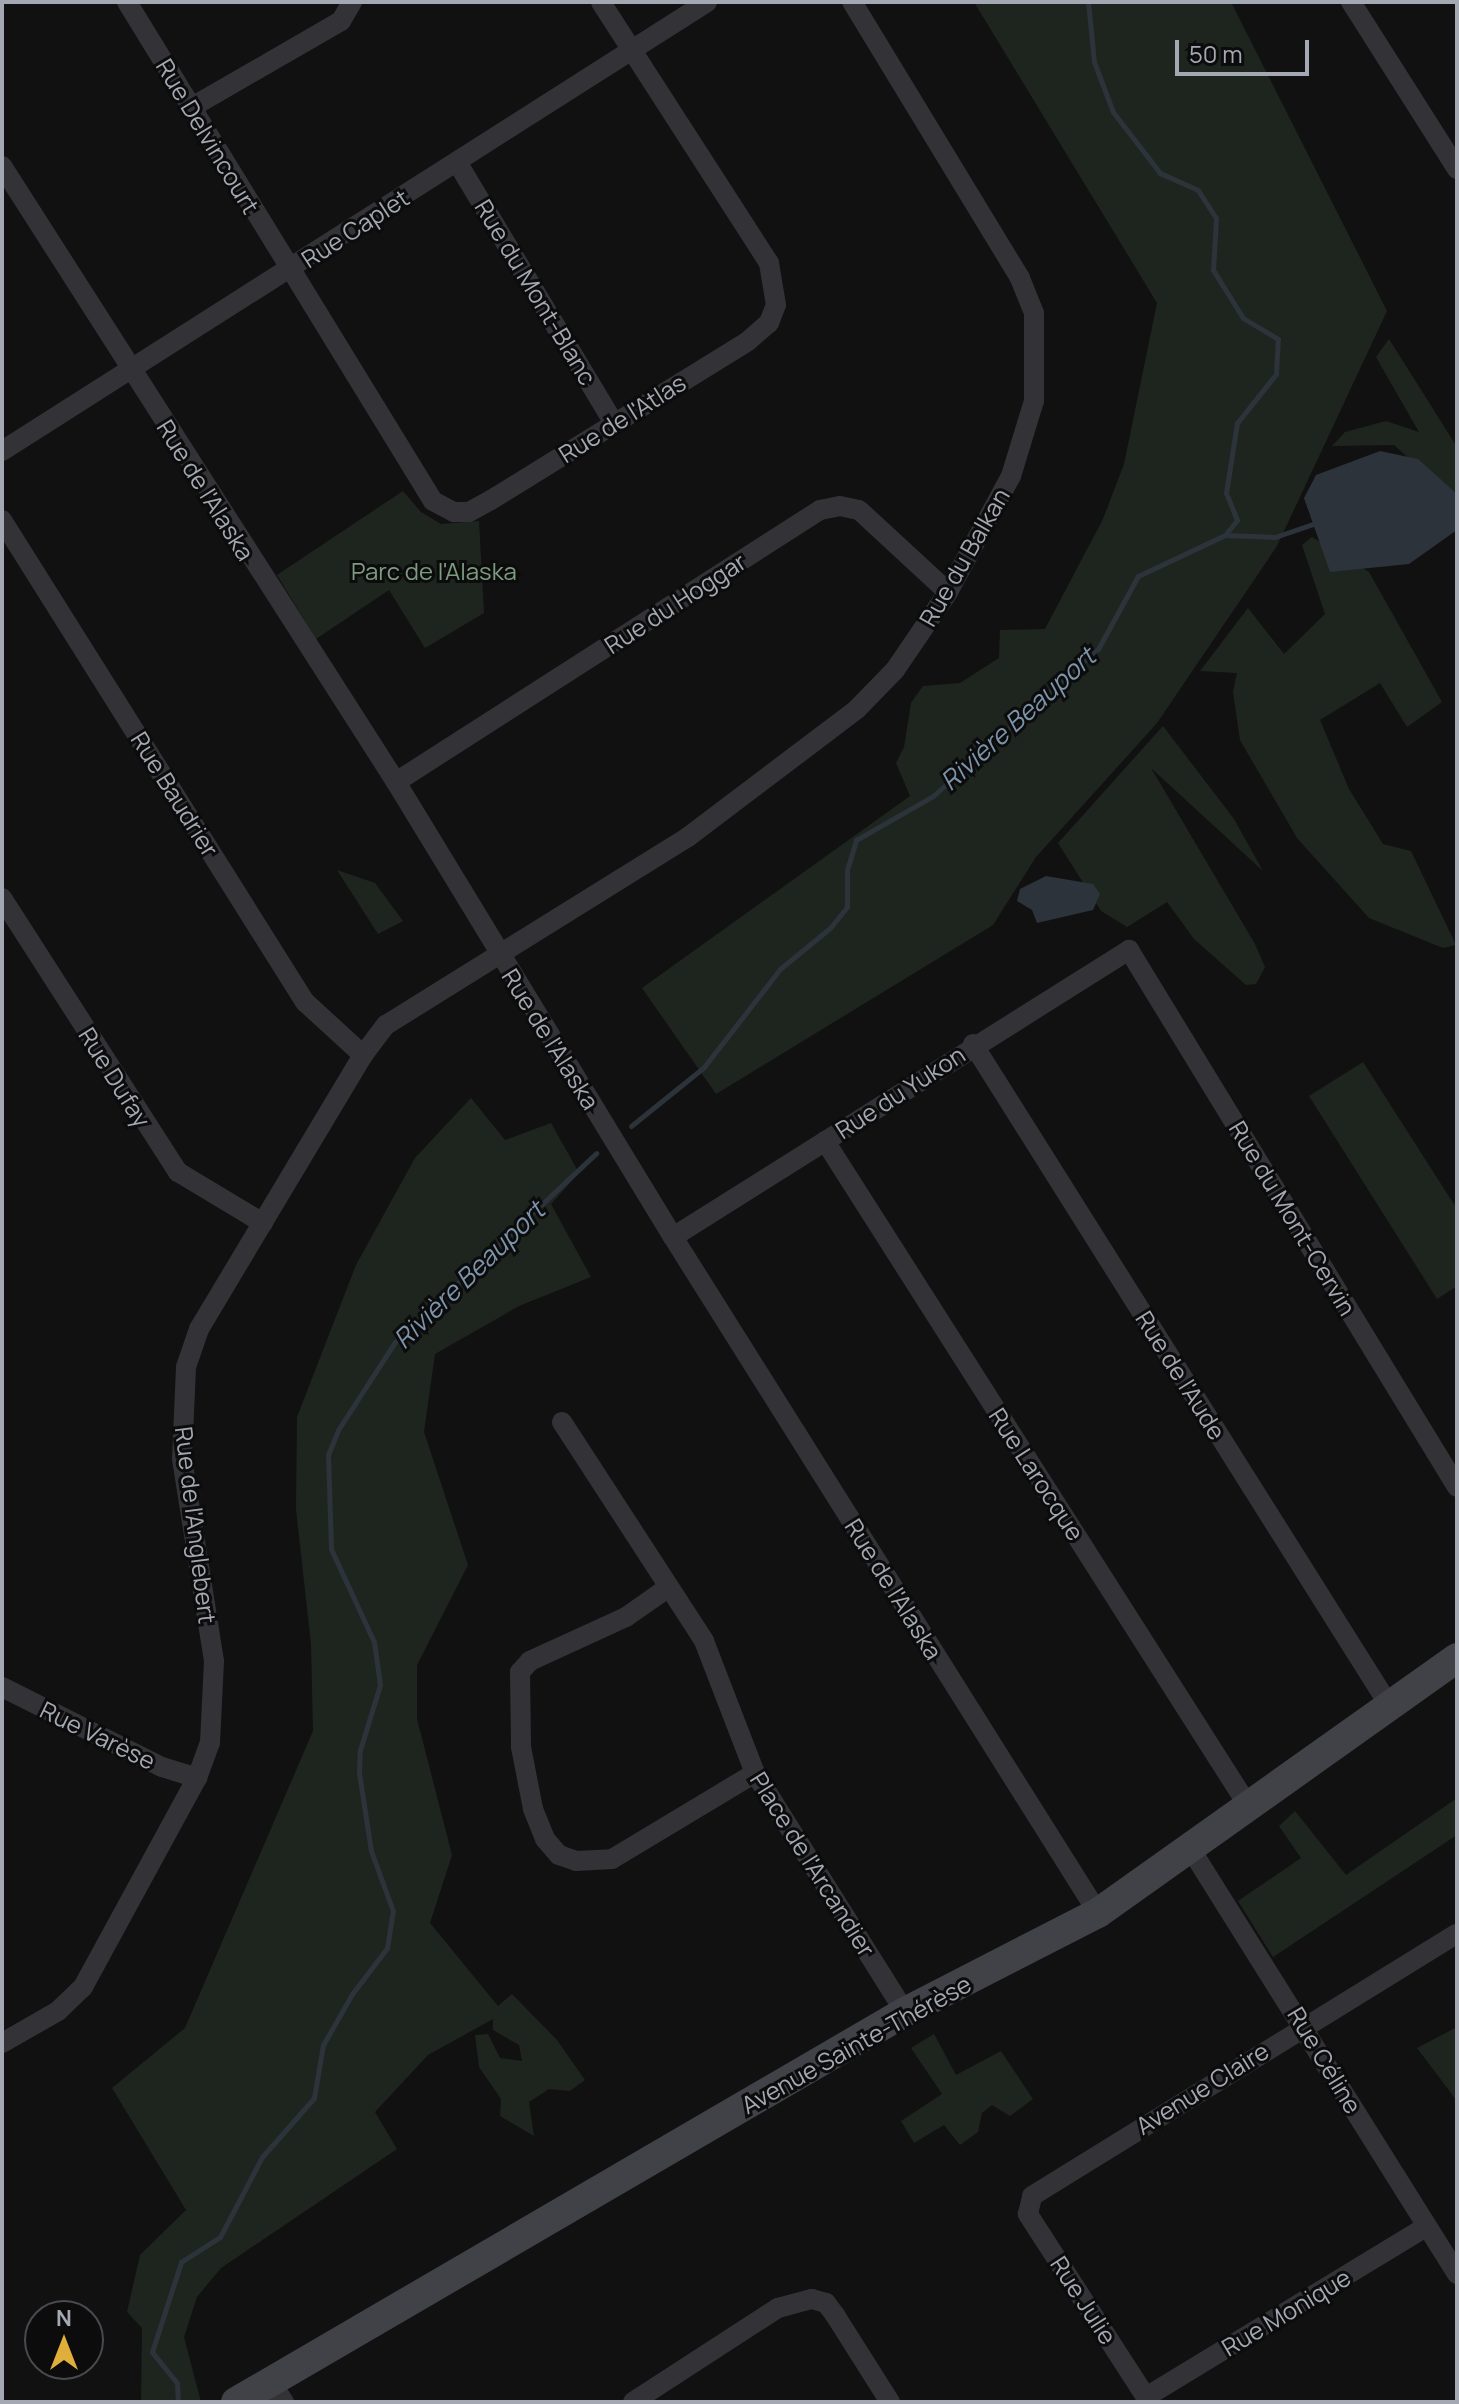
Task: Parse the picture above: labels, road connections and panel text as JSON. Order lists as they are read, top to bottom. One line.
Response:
{"streets":{"street":["Rue Delvincourt","Rue Caplet","Rue du Mont-Blanc","Rue de l'Atlas","Rue de l'Alaska","Rue du Balkan","Rue du Hoggar","Rue Baudrier","Rue Dufay","Rue du Yukon","Rue du Mont-Cervin","Rue de l'Aude","Rue Larocque","Rue de l'Anglebert","Rue Varèse","Place de l'Arcandier","Avenue Sainte-Thérèse","Rue Céline","Avenue Claire","Rue Julie","Rue Monique"]},"crossings":[["Rue Delvincourt","Rue Caplet"],["Rue Delvincourt","Rue de l'Atlas"],["Rue Caplet","Rue du Mont-Blanc"],["Rue Caplet","Rue de l'Atlas"],["Rue Caplet","Rue de l'Alaska"],["Rue du Mont-Blanc","Rue de l'Atlas"],["Rue de l'Alaska","Rue du Balkan"],["Rue de l'Alaska","Rue du Hoggar"],["Rue de l'Alaska","Rue du Yukon"],["Rue de l'Alaska","Rue de l'Anglebert"],["Rue de l'Alaska","Avenue Sainte-Thérèse"],["Rue du Balkan","Rue du Hoggar"],["Rue du Balkan","Rue de l'Anglebert"],["Rue Baudrier","Rue de l'Anglebert"],["Rue Dufay","Rue de l'Anglebert"],["Rue du Yukon","Rue du Mont-Cervin"],["Rue du Yukon","Rue de l'Aude"],["Rue du Yukon","Rue Larocque"],["Rue de l'Aude","Avenue Sainte-Thérèse"],["Rue Larocque","Avenue Sainte-Thérèse"],["Rue de l'Anglebert","Rue Varèse"],["Place de l'Arcandier","Avenue Sainte-Thérèse"],["Avenue Sainte-Thérèse","Rue Céline"],["Rue Céline","Avenue Claire"],["Rue Céline","Rue Monique"],["Avenue Claire","Rue Julie"],["Rue Julie","Rue Monique"]],"water":["Rivière Beauport"],"parks":["Parc de l'Alaska"],"scale_bar":"50 m","north":"top"}
